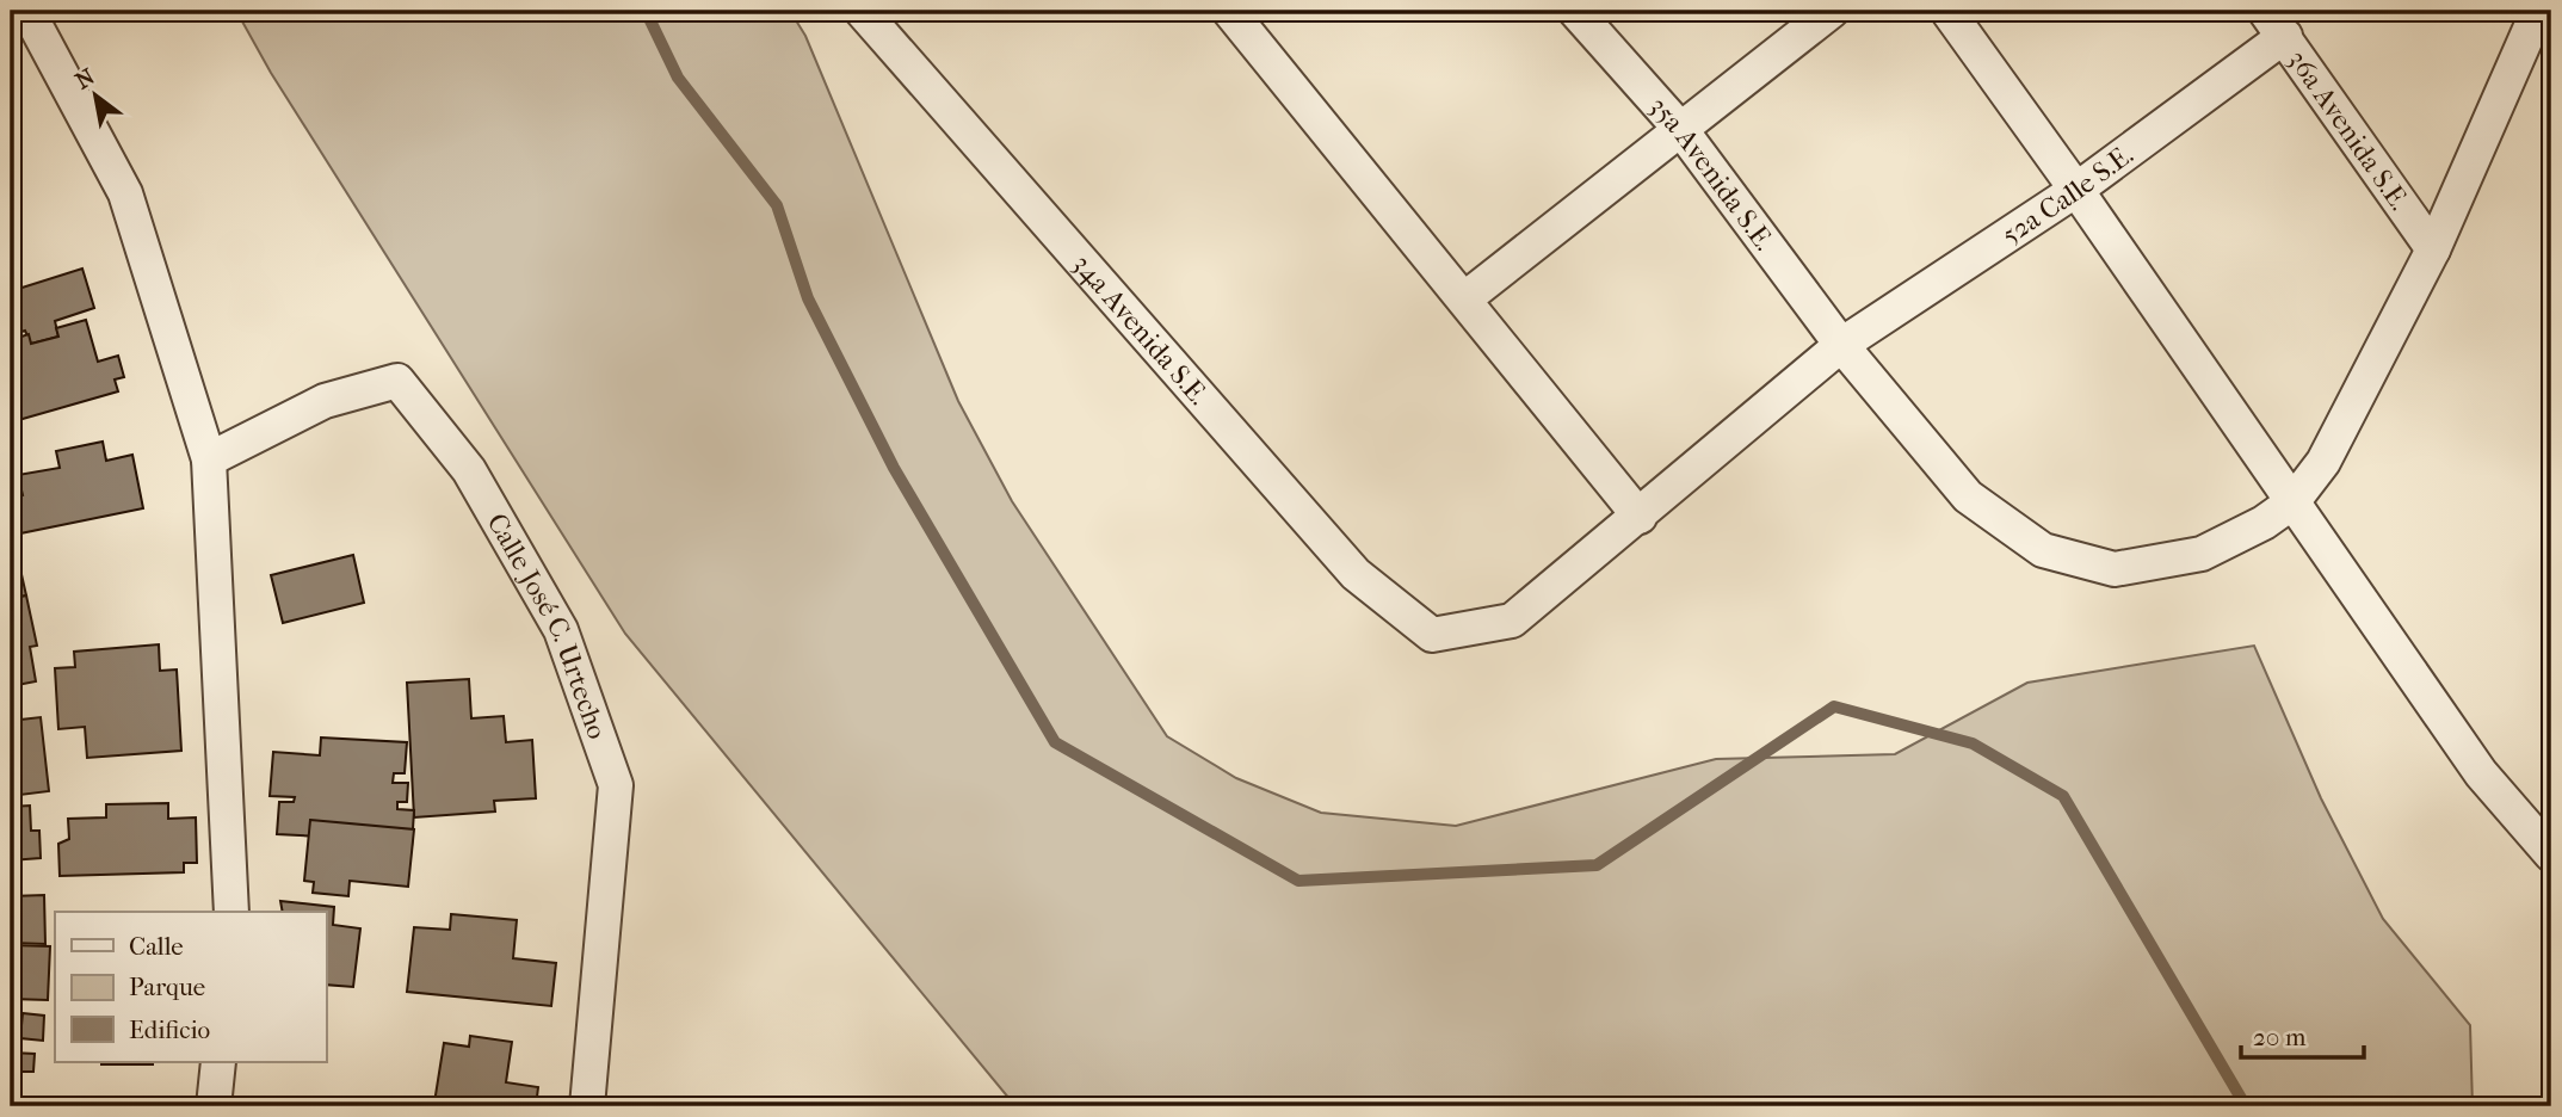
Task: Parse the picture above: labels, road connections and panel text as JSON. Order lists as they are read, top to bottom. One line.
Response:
{"streets":{"street":["36a Avenida S.E.","35a Avenida S.E.","52a Calle S.E.","34a Avenida S.E.","Calle José C. Urtecho"]},"crossings":[["36a Avenida S.E.","35a Avenida S.E."],["36a Avenida S.E.","52a Calle S.E."],["35a Avenida S.E.","52a Calle S.E."],["52a Calle S.E.","34a Avenida S.E."]],"legend":["Calle","Parque","Edificio"],"scale_bar":"20 m","north":"top left"}
